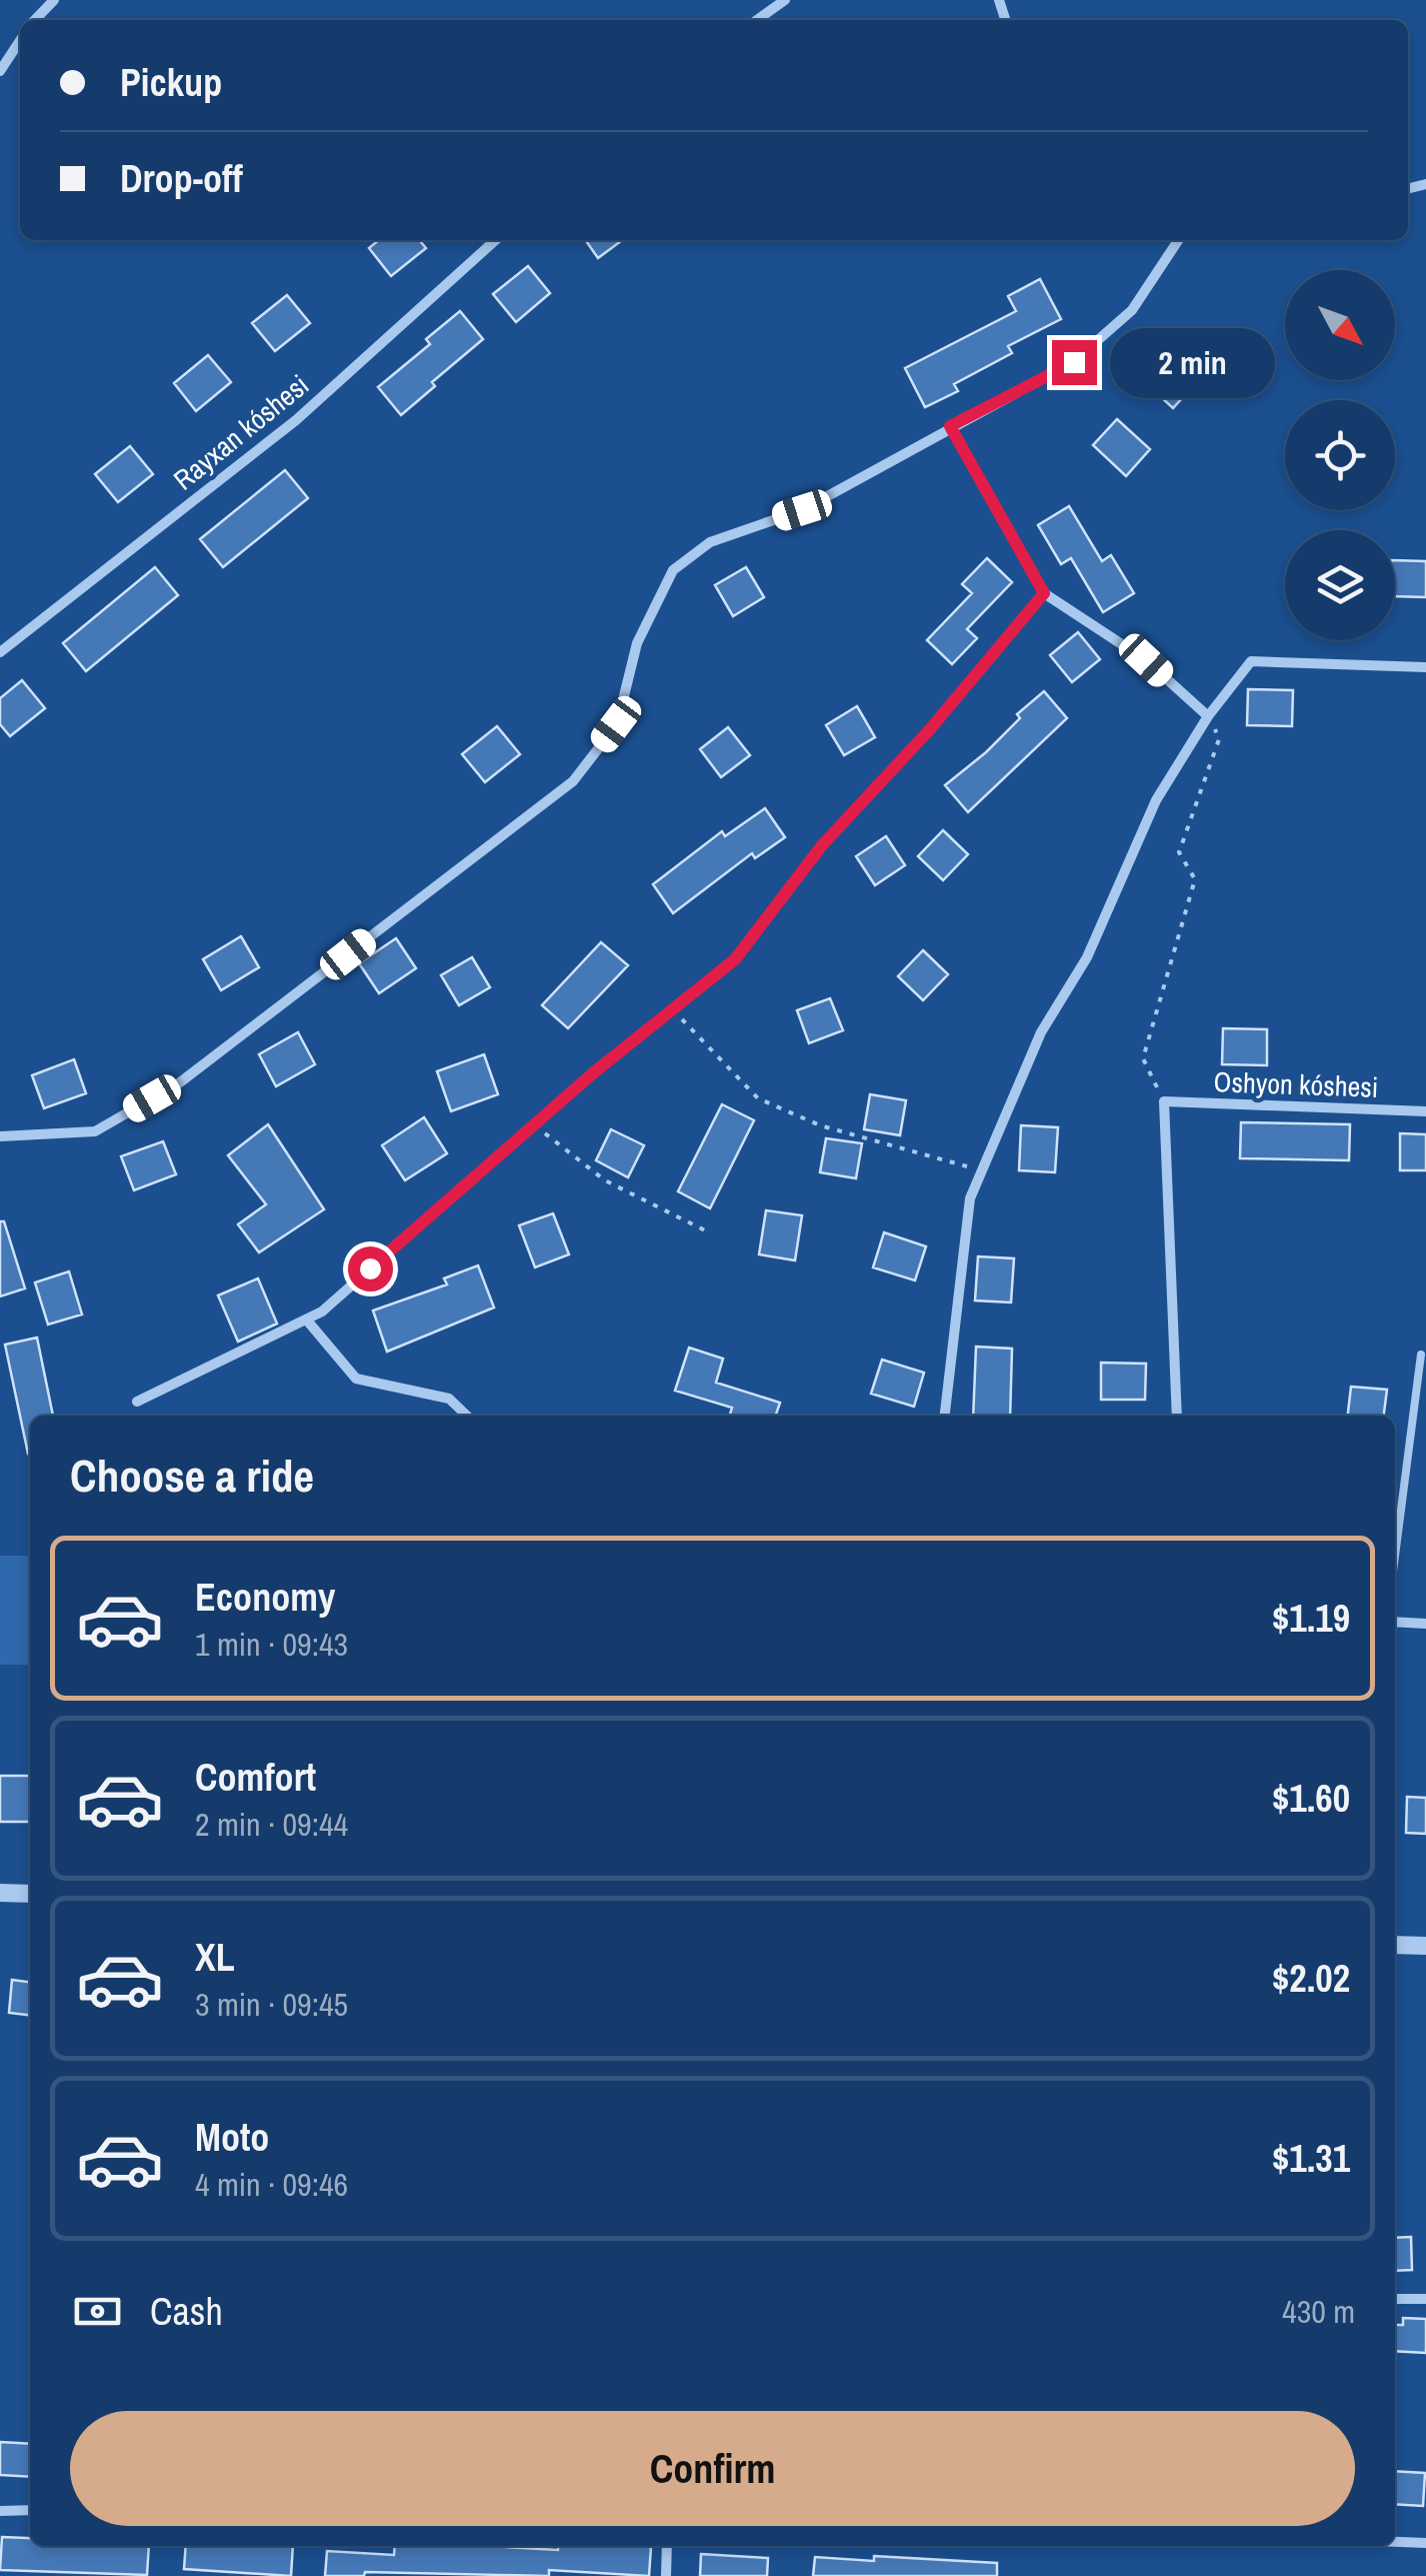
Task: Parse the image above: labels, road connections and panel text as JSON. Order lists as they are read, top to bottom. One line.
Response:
{"streets":{"street":["Rayxan kóshesi","Oshyon kóshesi"]},"north":"bottom right","page":{"banner":["Pickup","Drop-off"],"bubble":"2 min","heading":"Choose a ride","list":[{"name":"Economy","note":"1 min · 09:43","value":"$1.19"},{"name":"Comfort","note":"2 min · 09:44","value":"$1.60"},{"name":"XL","note":"3 min · 09:45","value":"$2.02"},{"name":"Moto","note":"4 min · 09:46","value":"$1.31"}],"pay":["Cash","430 m"],"buttons":"Confirm"}}
